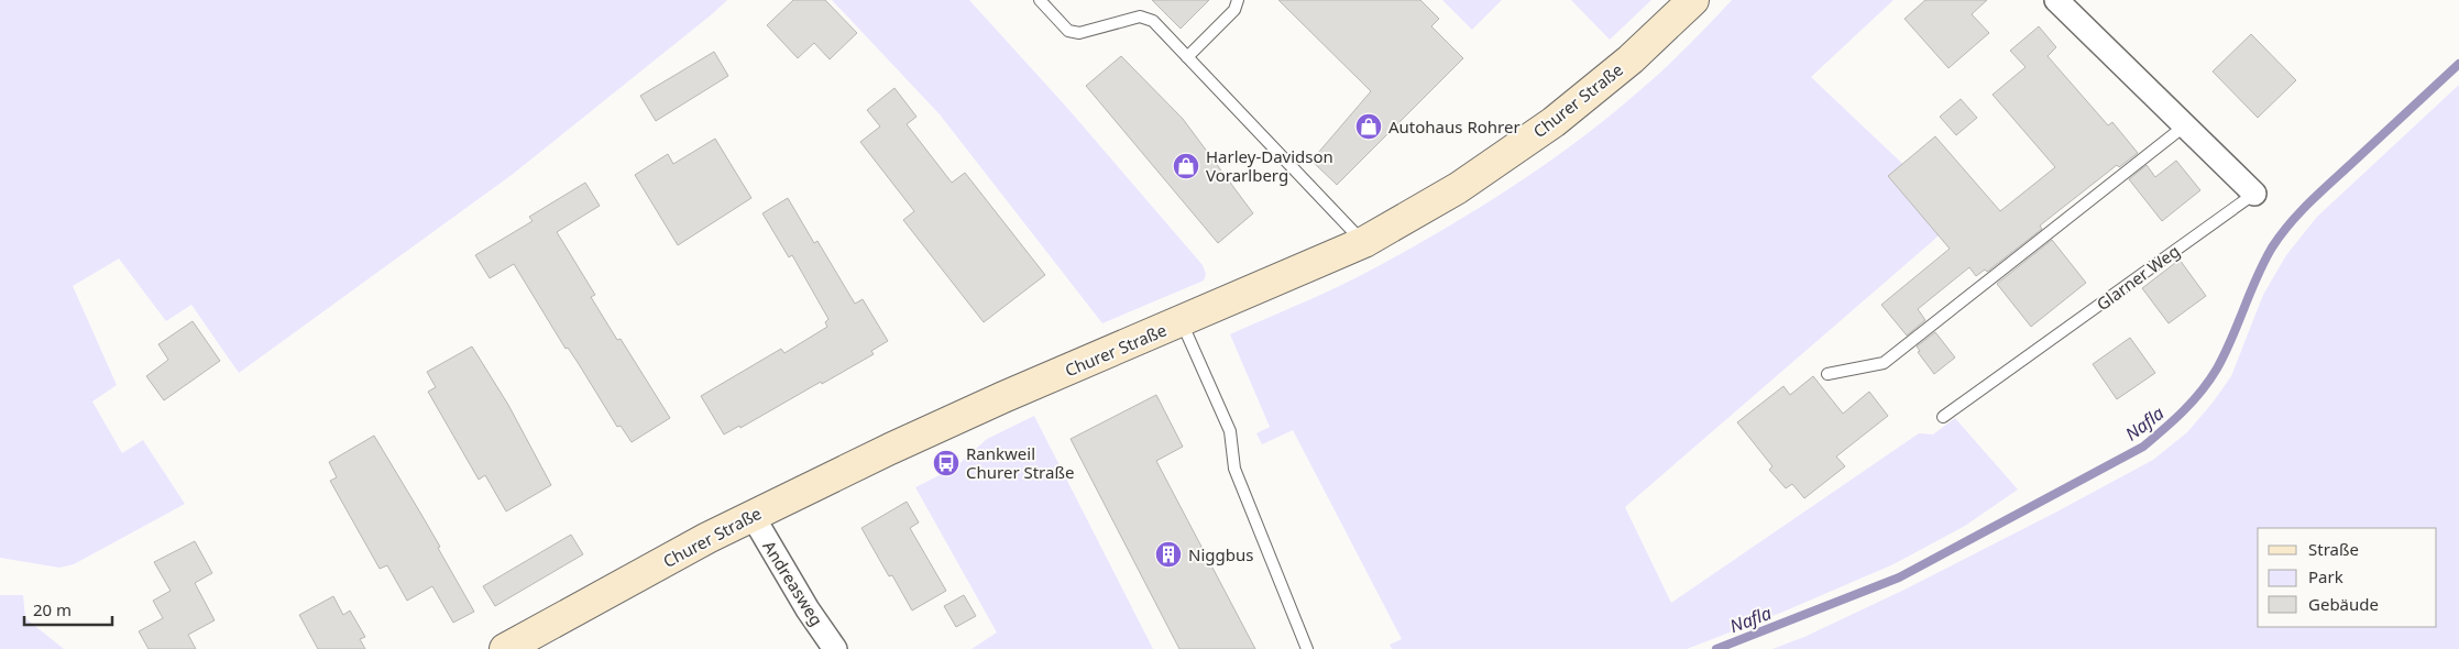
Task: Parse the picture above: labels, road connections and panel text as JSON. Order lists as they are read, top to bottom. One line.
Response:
{"streets":{"main road":["Churer Straße"],"street":["Glarner Weg","Andreasweg"]},"crossings":[["Churer Straße","Andreasweg"]],"water":["Nafla"],"places":{"shop":["Autohaus Rohrer","Harley-Davidson Vorarlberg"],"bus stop":["Rankweil Churer Straße"],"building":["Niggbus"]},"legend":["Straße","Park","Gebäude"],"scale_bar":"20 m"}
